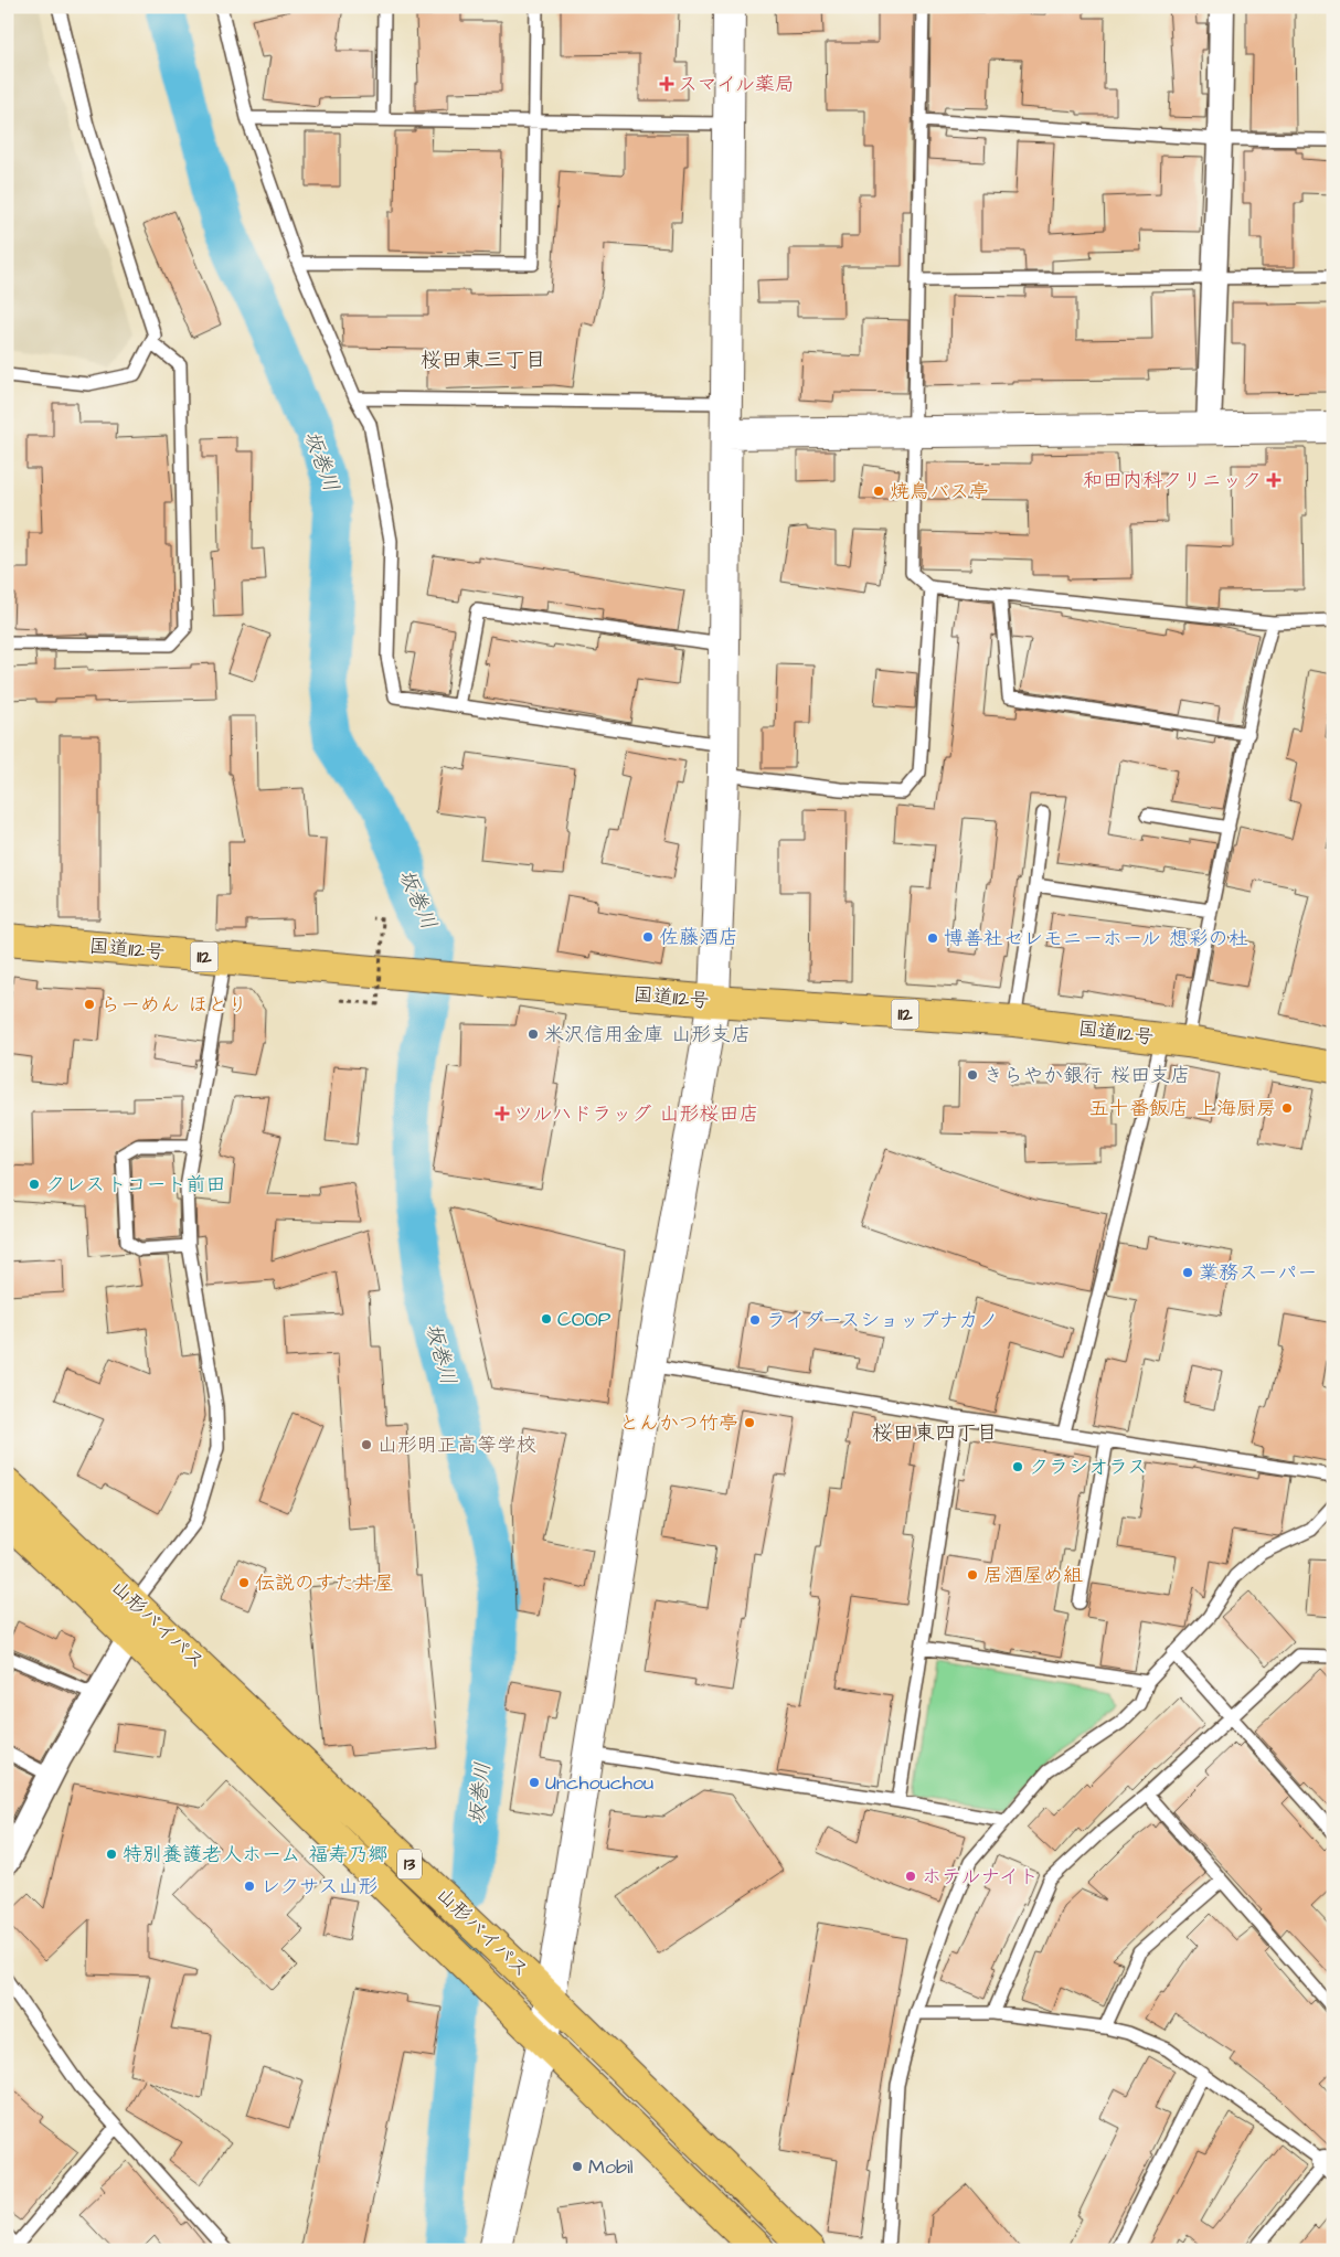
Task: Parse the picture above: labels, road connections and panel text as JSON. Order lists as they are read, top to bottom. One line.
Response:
{"streets":{"highway":["国道112号","112","山形バイパス","13"]},"districts":["桜田東三丁目","桜田東四丁目"],"water":["坂巻川"],"places":{"health":["スマイル薬局","和田内科クリニック","ツルハドラッグ 山形桜田店"],"other":["焼鳥バス亭","佐藤酒店","博善社セレモニーホール 想彩の杜","らーめん ほとり","米沢信用金庫 山形支店","きらやか銀行 桜田支店","五十番飯店 上海厨房","クレストコート前田","業務スーパー","COOP","ライダースショップナカノ","とんかつ竹亭","山形明正高等学校","クラシオラス","居酒屋め組","伝説のすた丼屋","Unchouchou","特別養護老人ホーム 福寿乃郷","ホテルナイト","レクサス山形","Mobil"]}}
